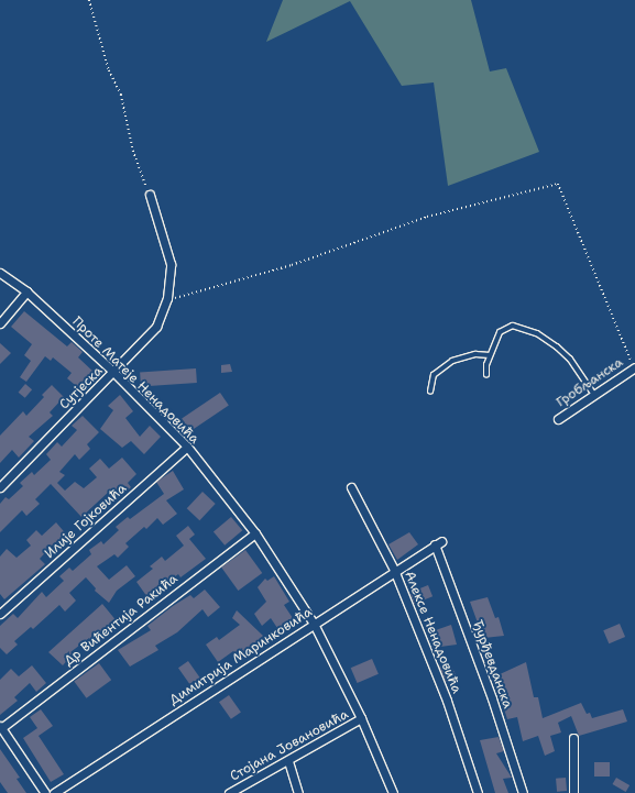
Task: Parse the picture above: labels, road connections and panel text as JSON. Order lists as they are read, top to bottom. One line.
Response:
{"streets":{"street":["Проте Матеје Ненадовића","Гробљанска","Сутјеска","Илије Гојковића","Др Вићентија Ракића","Алексе Ненадовића","Димитрија Маринковића","Ђурђевданска","Стојана Јовановића"]},"crossings":[["Проте Матеје Ненадовића","Сутјеска"],["Проте Матеје Ненадовића","Илије Гојковића"],["Проте Матеје Ненадовића","Др Вићентија Ракића"],["Проте Матеје Ненадовића","Димитрија Маринковића"],["Проте Матеје Ненадовића","Стојана Јовановића"],["Алексе Ненадовића","Димитрија Маринковића"],["Димитрија Маринковића","Ђурђевданска"]]}
